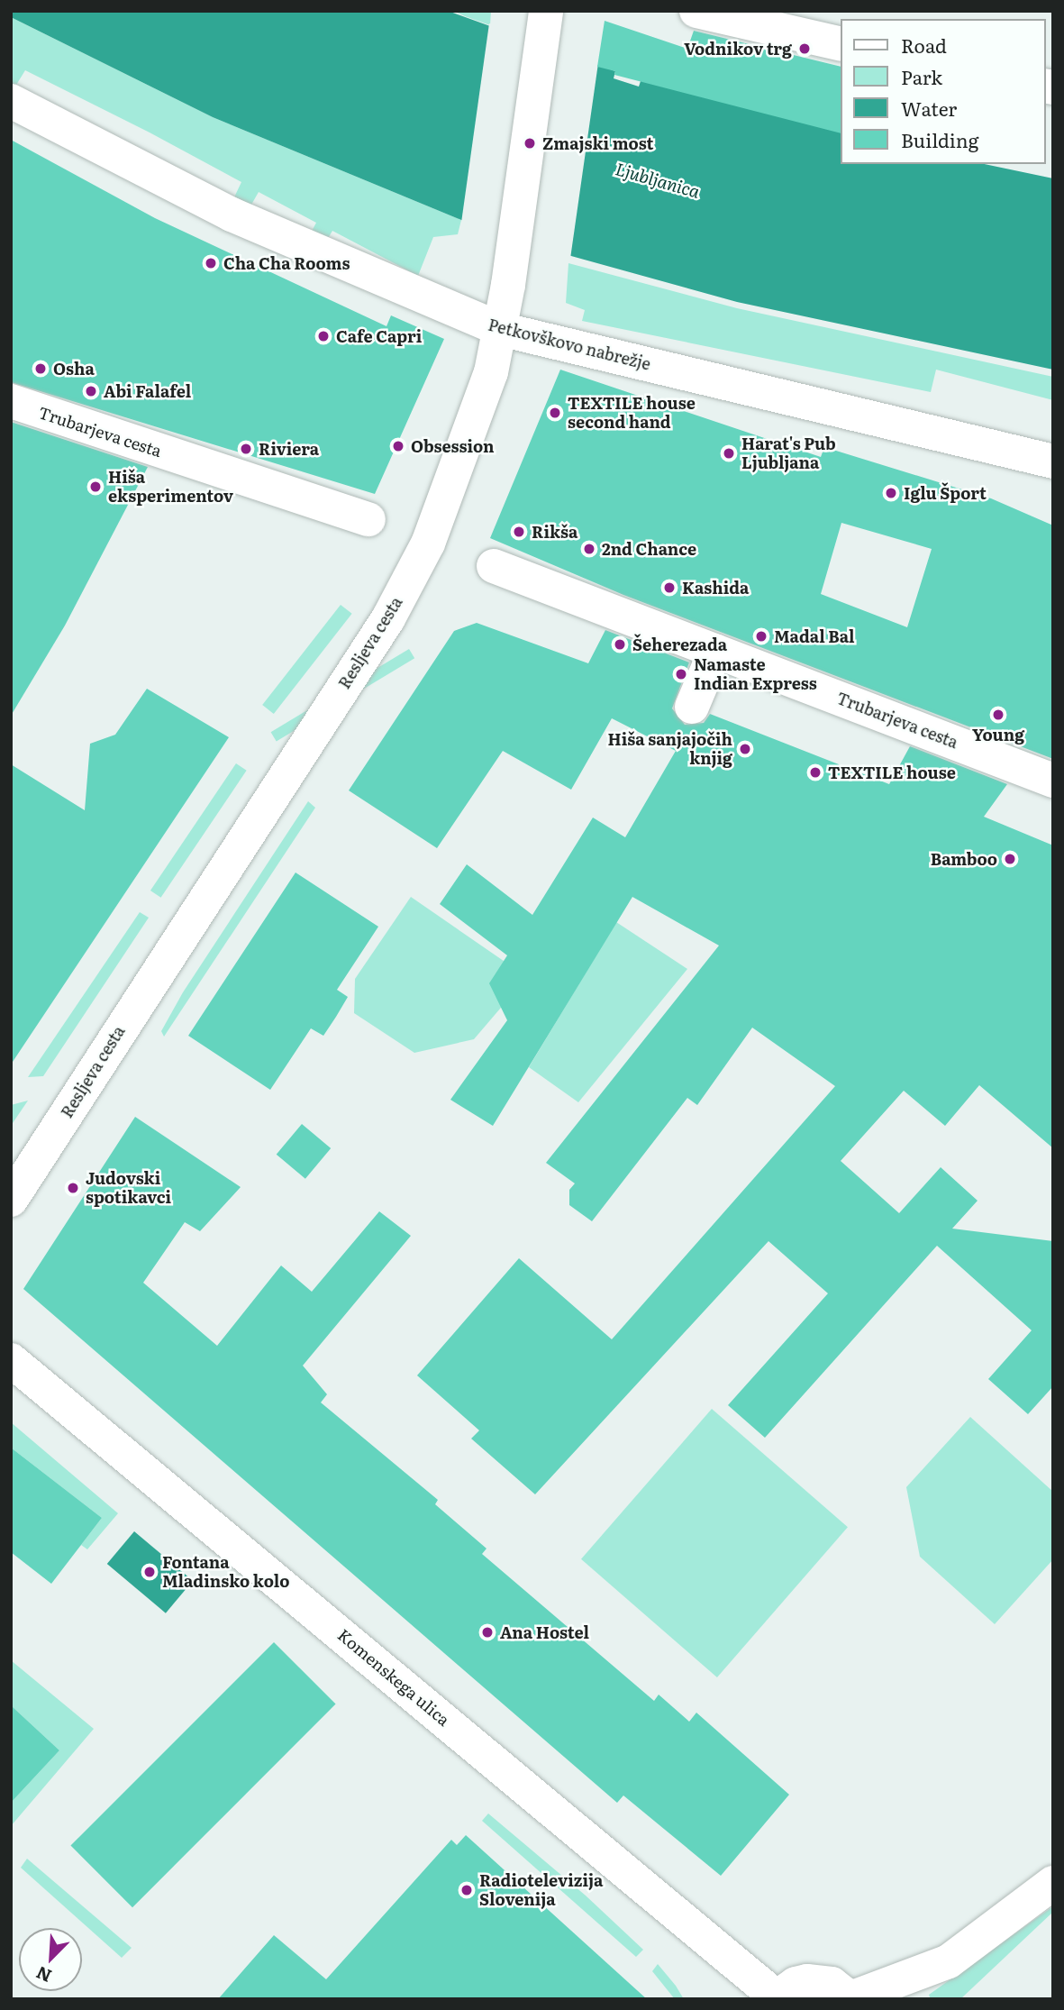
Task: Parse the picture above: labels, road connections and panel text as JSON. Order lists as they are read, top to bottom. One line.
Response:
{"streets":{"main road":["Petkovškovo nabrežje","Trubarjeva cesta","Resljeva cesta","Komenskega ulica"]},"crossings":[["Petkovškovo nabrežje","Resljeva cesta"]],"water":["Ljubljanica"],"places":["Vodnikov trg","Zmajski most","Cha Cha Rooms","Cafe Capri","Osha","Abi Falafel","TEXTILE house second hand","Obsession","Riviera","Harat's Pub Ljubljana","Hiša eksperimentov","Iglu Šport","Rikša","2nd Chance","Kashida","Madal Bal","Šeherezada","Namaste Indian Express","Young","Hiša sanjajočih knjig","TEXTILE house","Bamboo","Judovski spotikavci","Fontana Mladinsko kolo","Ana Hostel","Radiotelevizija Slovenija"],"legend":["Road","Park","Water","Building"],"north":"bottom left"}
